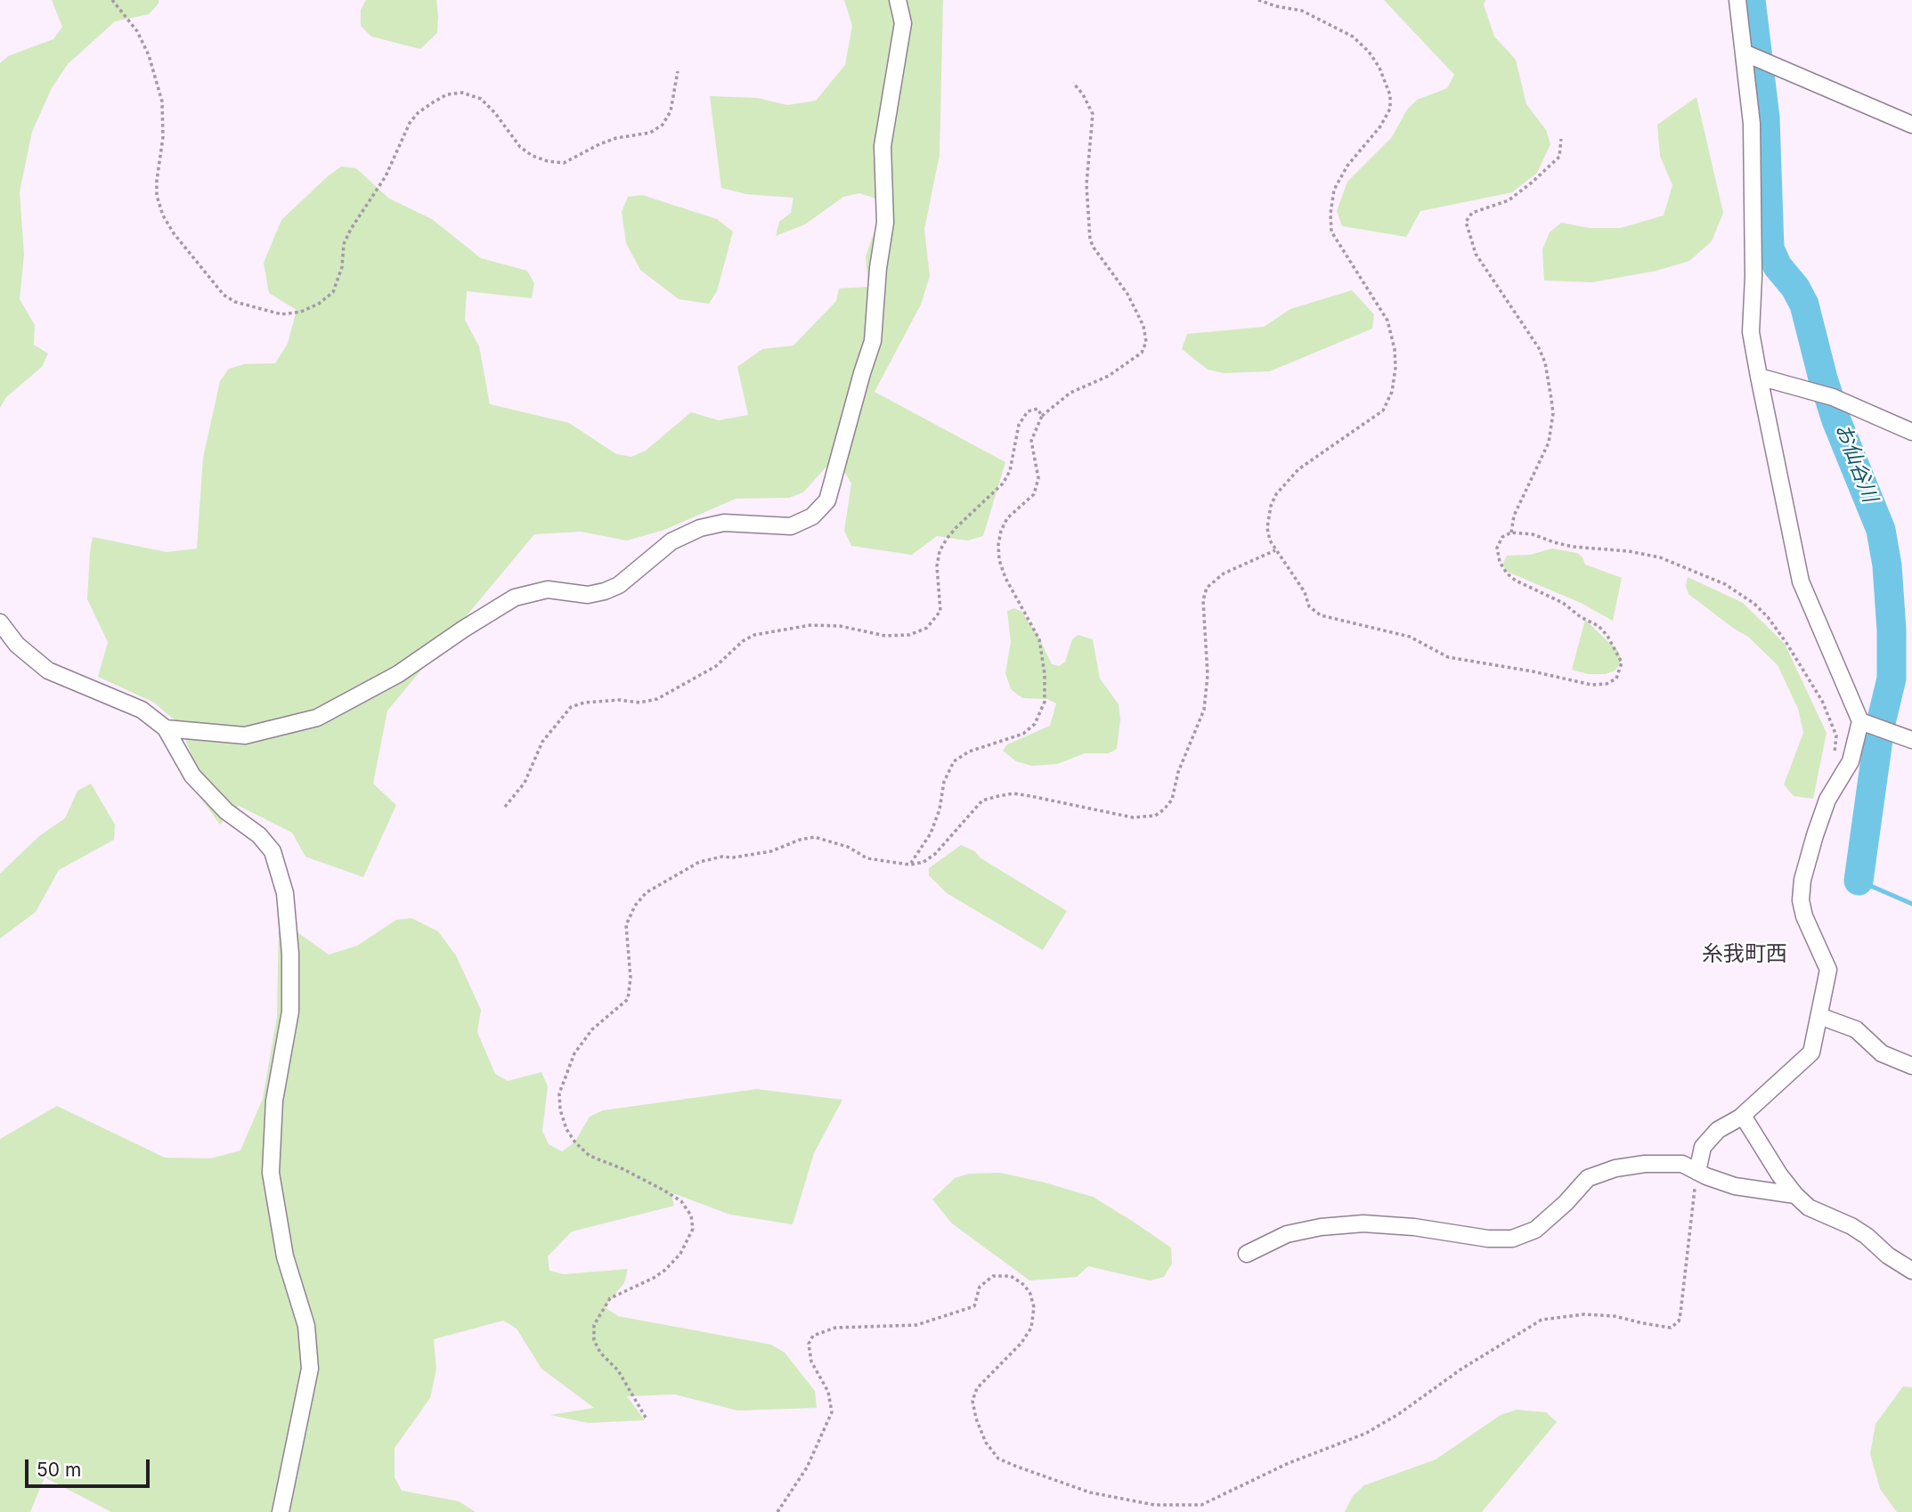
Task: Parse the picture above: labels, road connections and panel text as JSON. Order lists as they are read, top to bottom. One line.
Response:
{"districts":["糸我町西"],"water":["お仙谷川"],"scale_bar":"50 m"}
